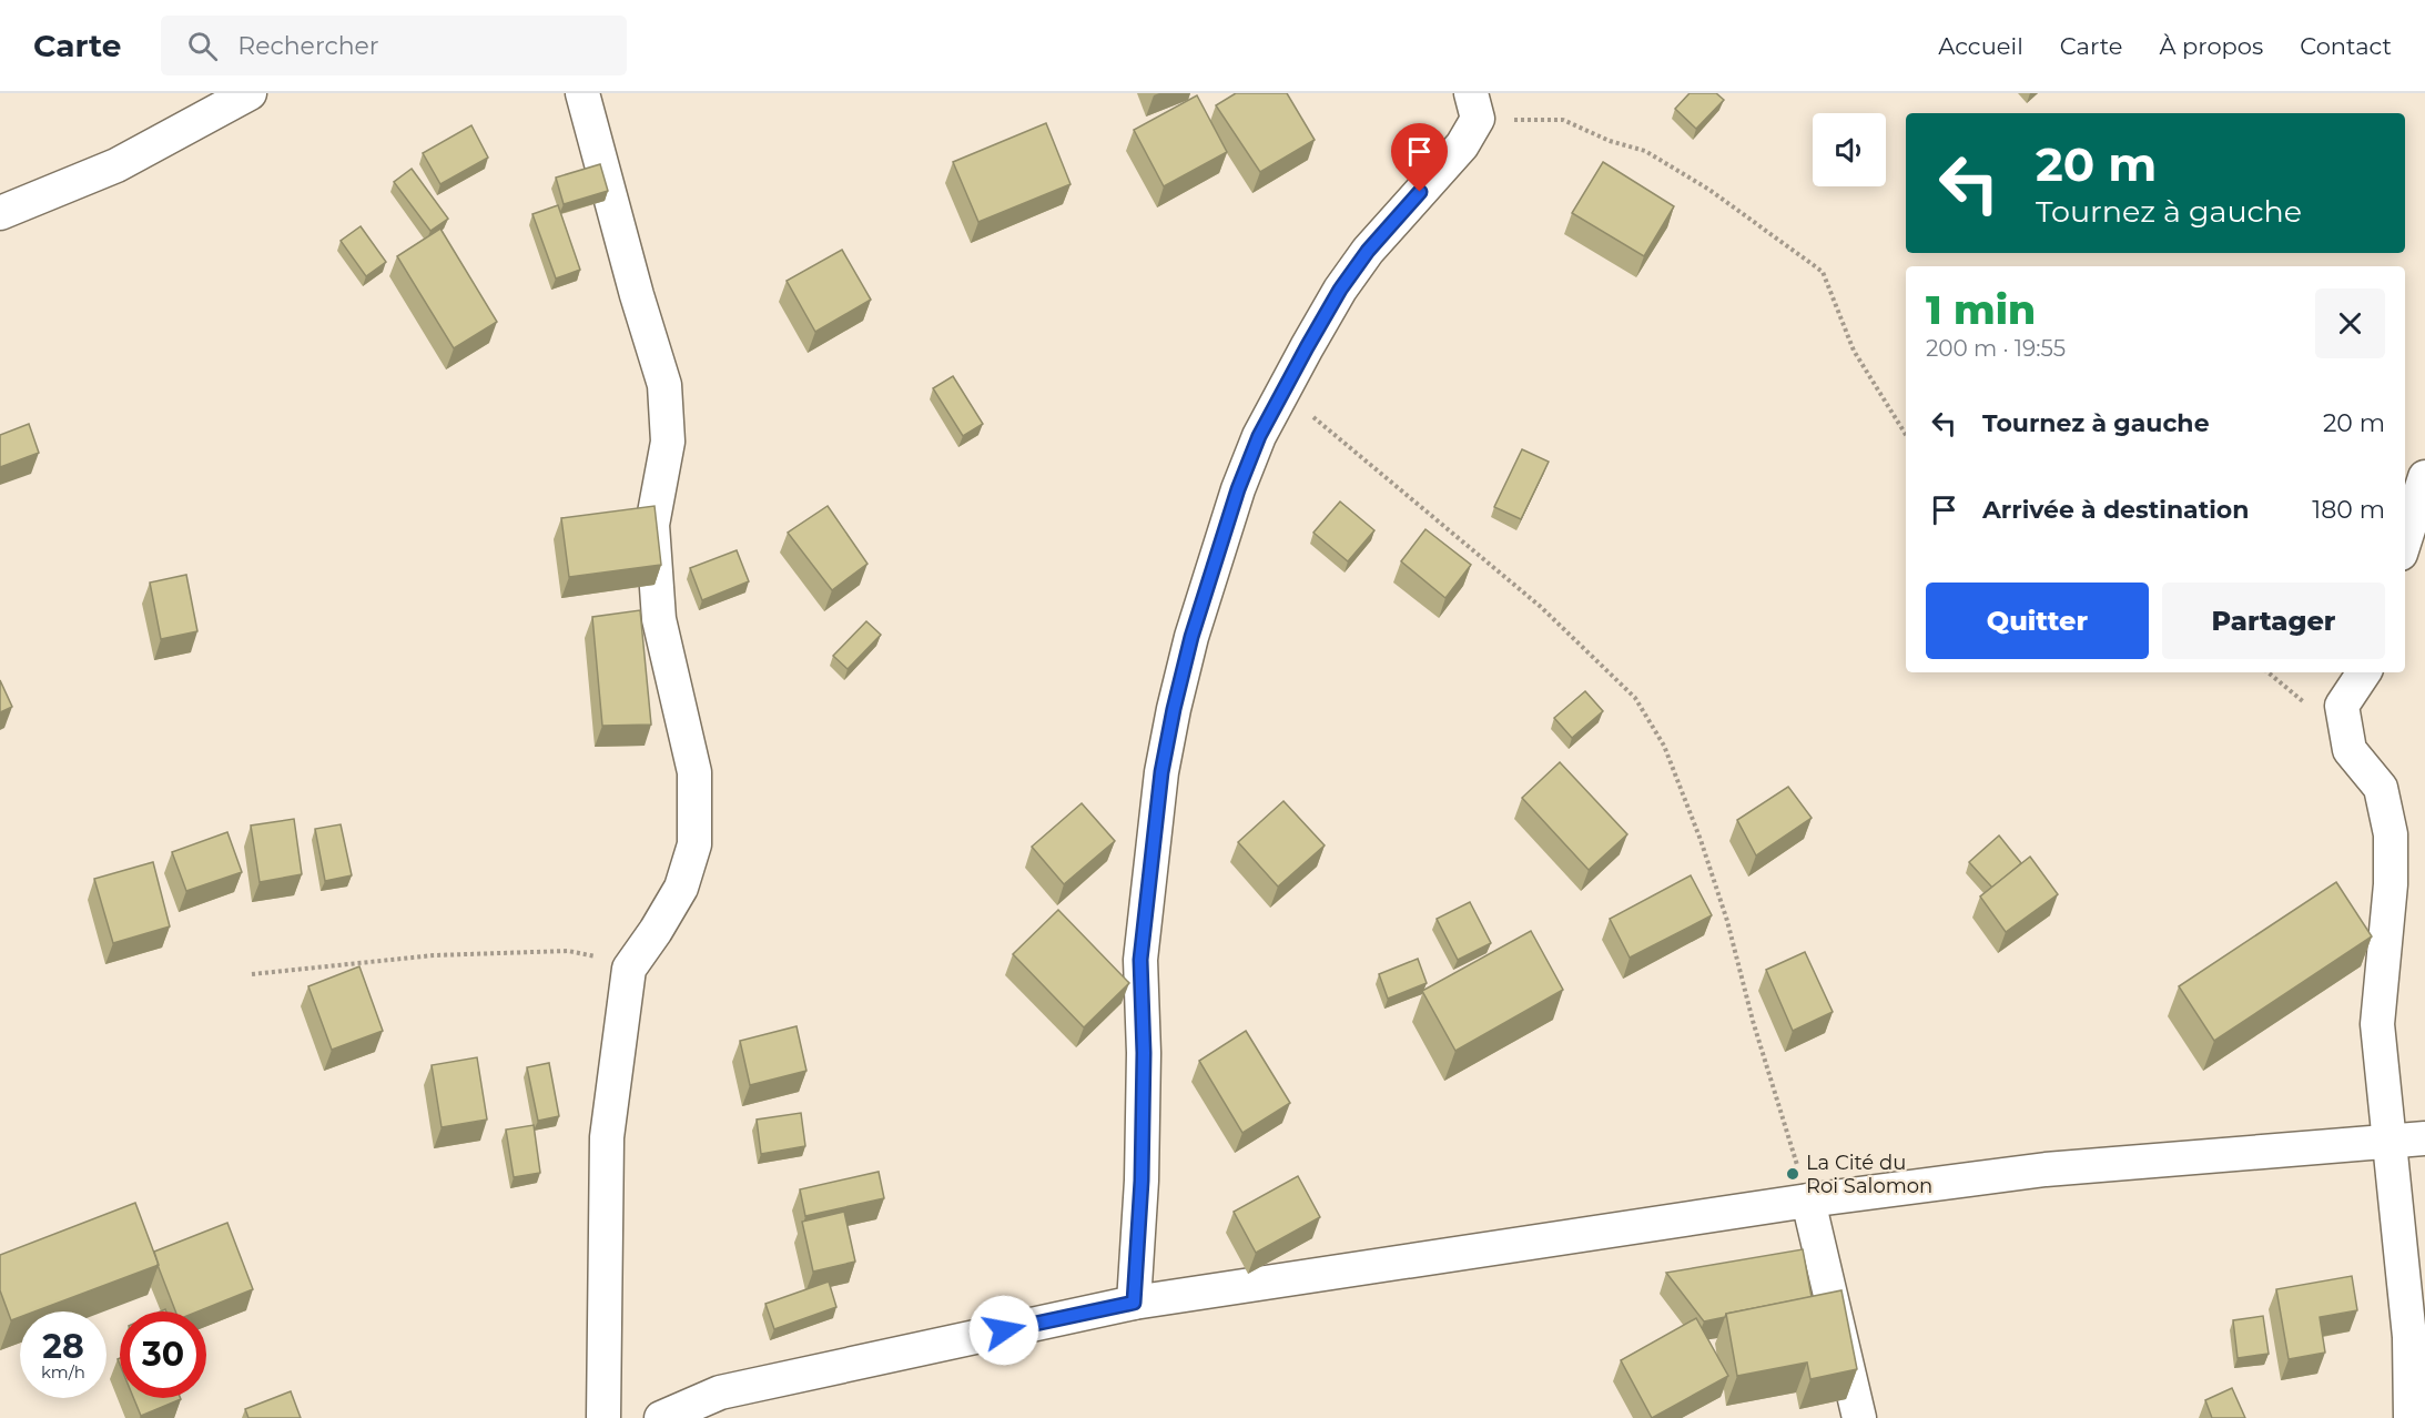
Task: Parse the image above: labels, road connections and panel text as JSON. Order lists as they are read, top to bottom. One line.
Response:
{"places":["La Cité du Roi Salomon"],"page":{"header":"Carte","search":"Rechercher","nav":["Accueil","Carte","À propos","Contact"],"turn":["20 m","Tournez à gauche"],"heading":["1 min","200 m · 19:55"],"list":[{"name":"Tournez à gauche","value":"20 m"},{"name":"Arrivée à destination","value":"180 m"}],"buttons":["Quitter","Partager"],"speed":"28 km/h","limit":"30"}}
